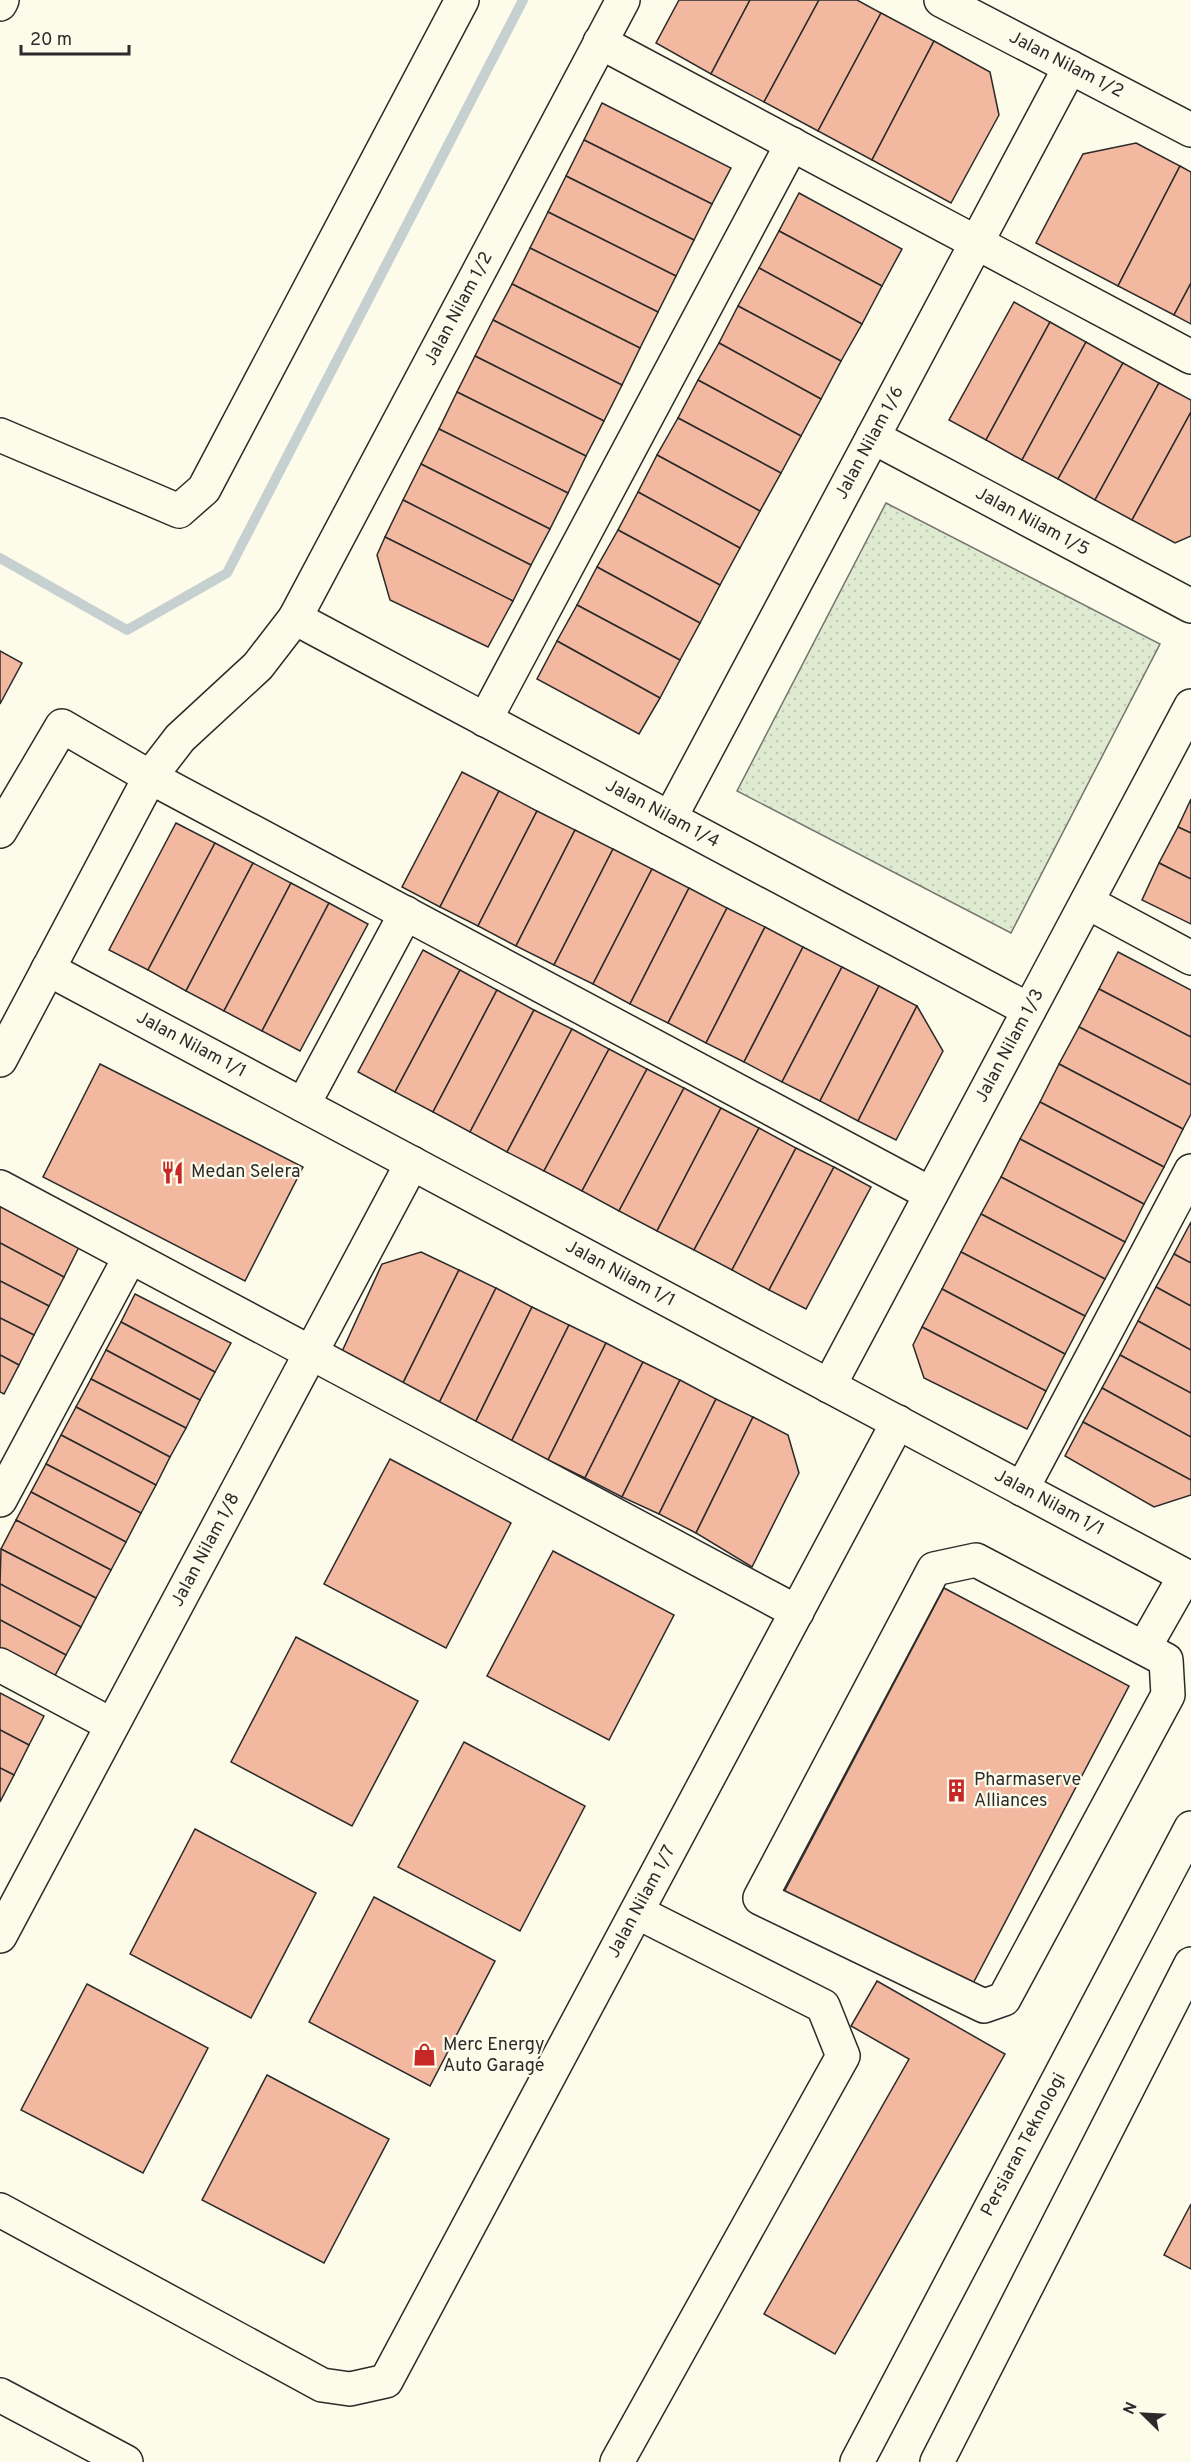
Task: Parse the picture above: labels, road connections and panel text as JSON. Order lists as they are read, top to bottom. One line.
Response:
{"streets":{"street":["Jalan Nilam 1/2","Jalan Nilam 1/6","Jalan Nilam 1/5","Jalan Nilam 1/4","Jalan Nilam 1/1","Jalan Nilam 1/3","Jalan Nilam 1/8","Jalan Nilam 1/7","Persiaran Teknologi"]},"crossings":[["Jalan Nilam 1/2","Jalan Nilam 1/6"],["Jalan Nilam 1/2","Jalan Nilam 1/4"],["Jalan Nilam 1/2","Jalan Nilam 1/1"],["Jalan Nilam 1/6","Jalan Nilam 1/5"],["Jalan Nilam 1/6","Jalan Nilam 1/4"],["Jalan Nilam 1/4","Jalan Nilam 1/3"],["Jalan Nilam 1/1","Jalan Nilam 1/3"],["Jalan Nilam 1/1","Jalan Nilam 1/8"],["Jalan Nilam 1/1","Jalan Nilam 1/7"]],"places":{"restaurant":["Medan Selera"],"building":["Pharmaserve Alliances"],"shop":["Merc Energy Auto Garage"]},"scale_bar":"20 m","north":"top left"}
